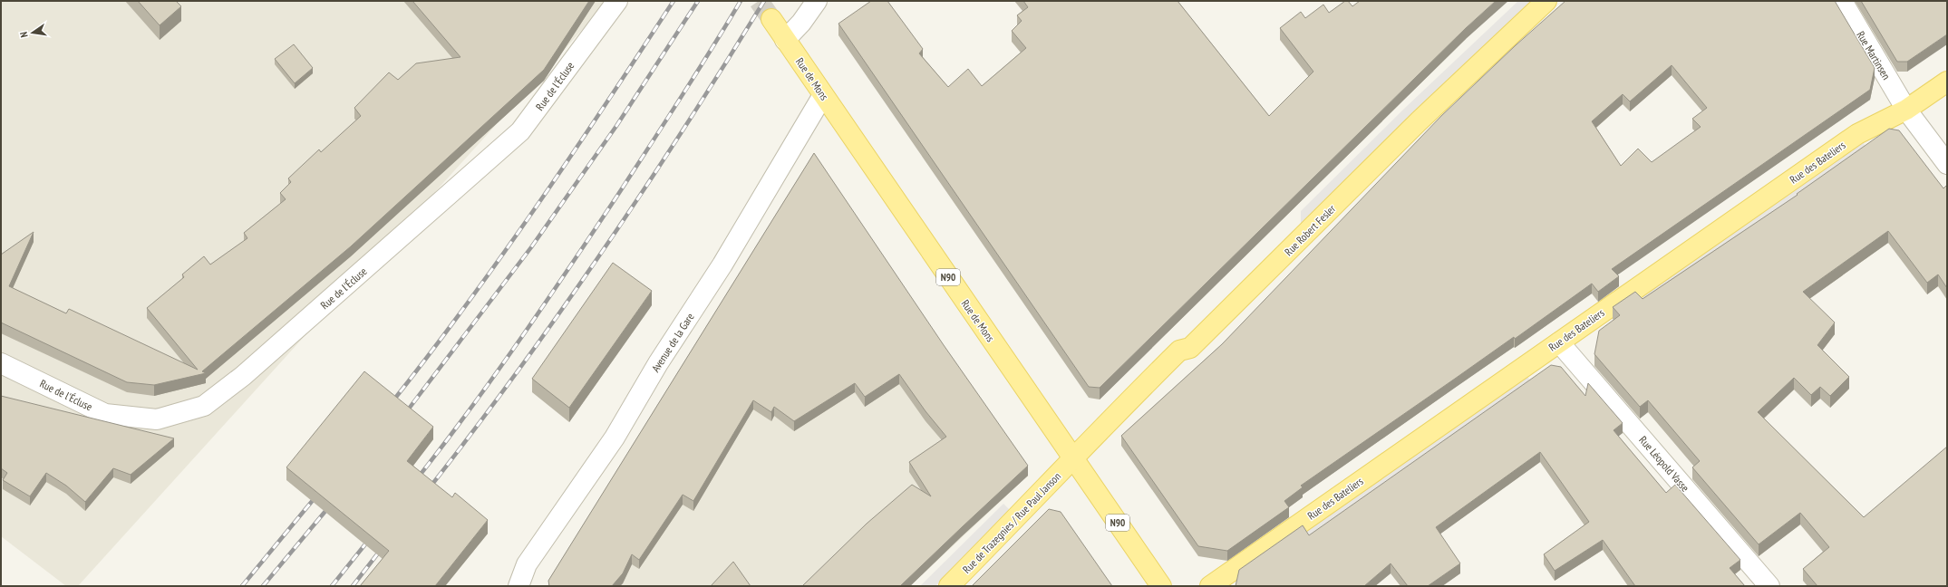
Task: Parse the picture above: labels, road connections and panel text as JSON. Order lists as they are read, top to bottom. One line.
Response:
{"streets":{"main road":["Rue de Mons","Rue des Bateliers","Rue Robert Fesler","N90","Rue de Trazegnies / Rue Paul Janson"],"street":["Rue Martinsen","Rue de l'Écluse","Avenue de la Gare","Rue Léopold Vasse"]},"crossings":[["Rue Martinsen","Rue des Bateliers"],["Rue de Mons","Rue Robert Fesler"],["Rue de Mons","Avenue de la Gare"],["Rue de Mons","Rue de Trazegnies / Rue Paul Janson"],["Rue des Bateliers","Rue Léopold Vasse"],["Rue Robert Fesler","Rue de Trazegnies / Rue Paul Janson"]],"north":"left"}
